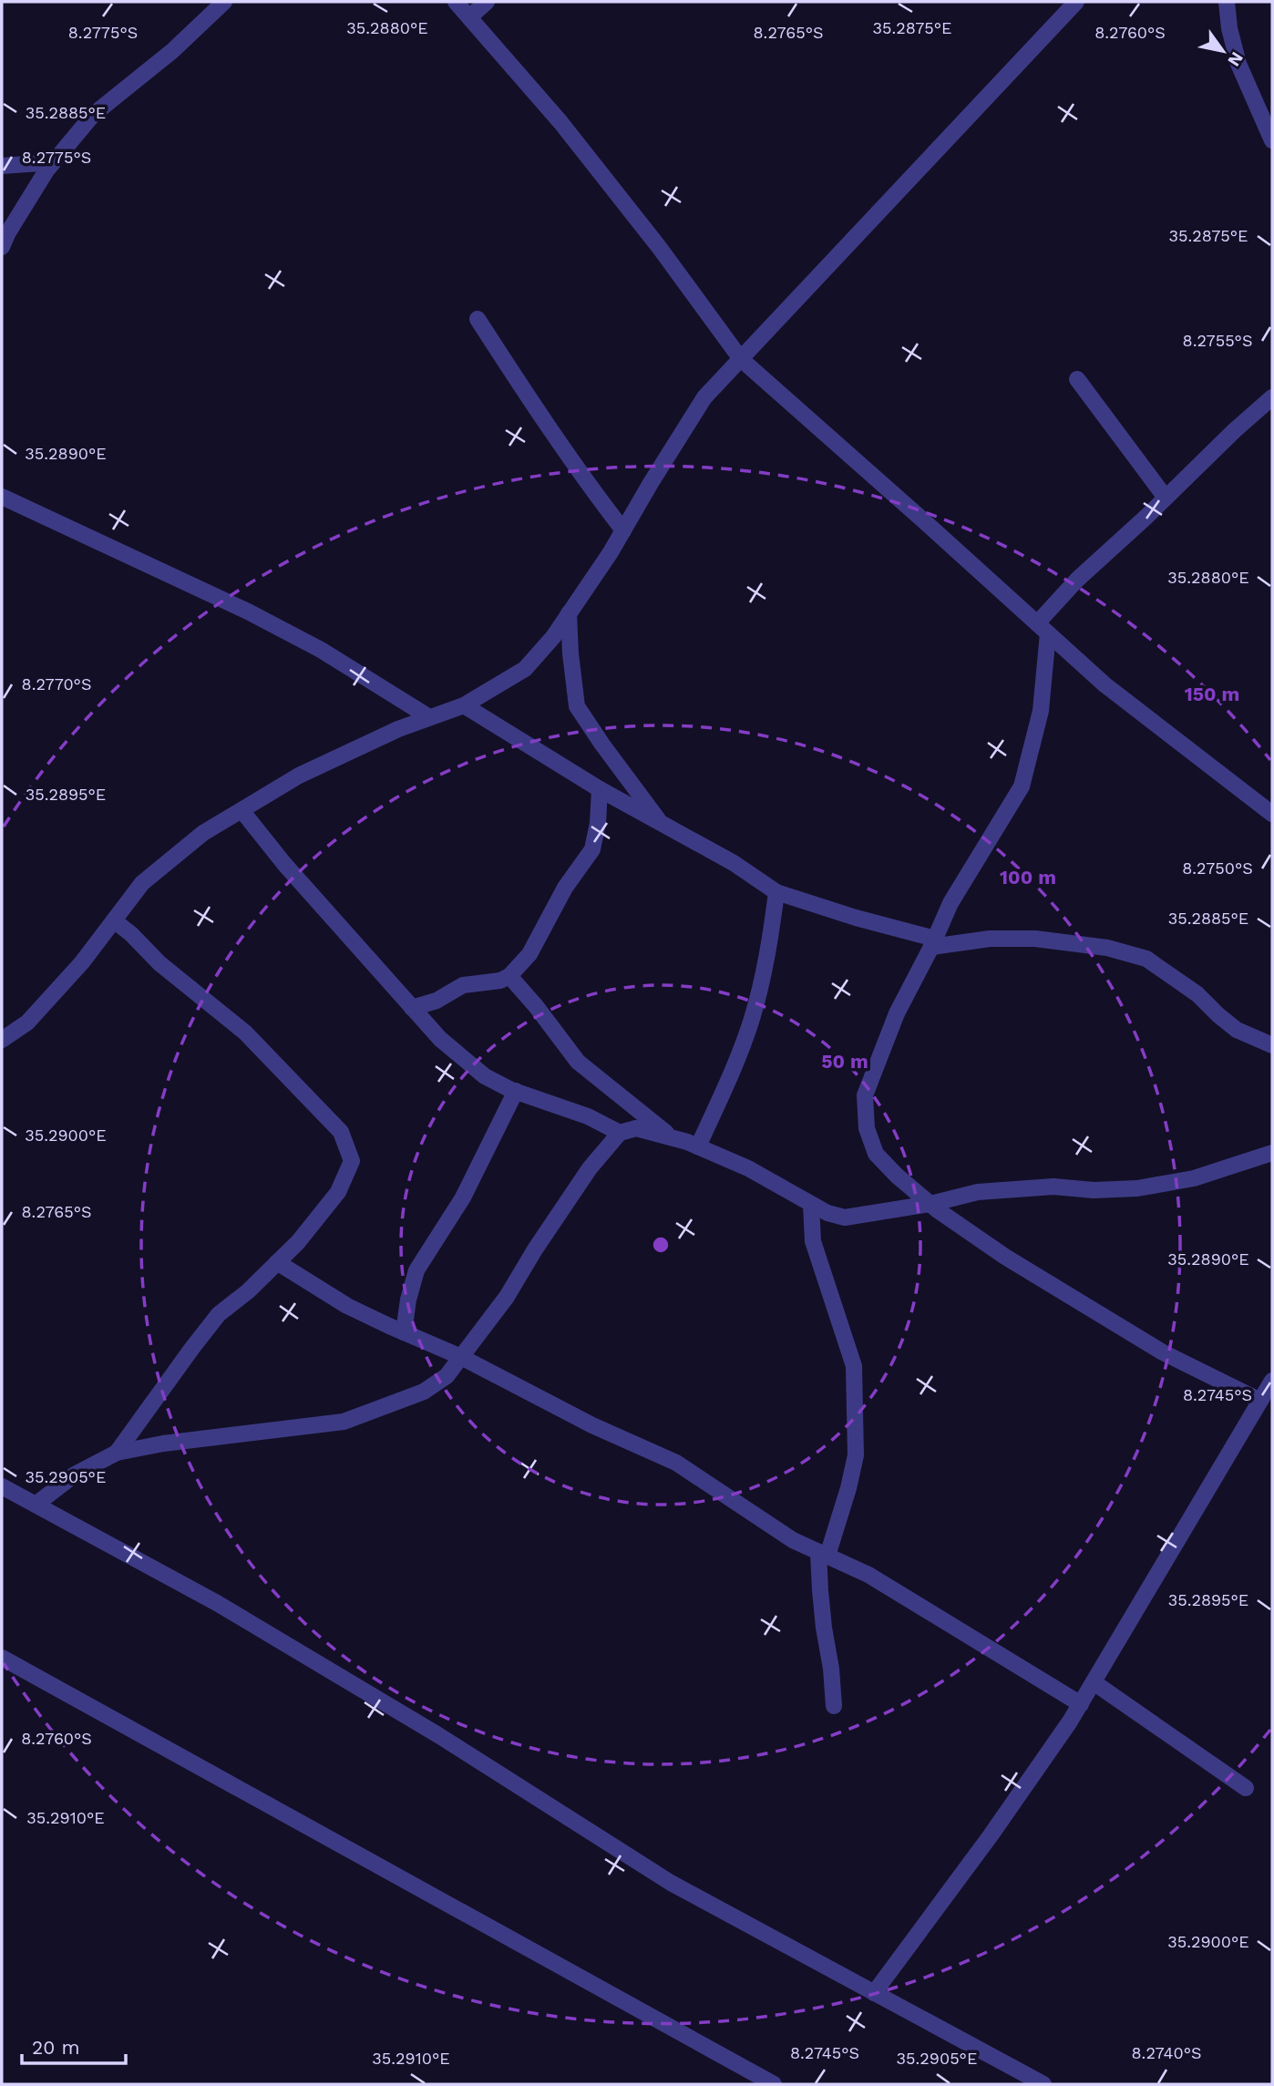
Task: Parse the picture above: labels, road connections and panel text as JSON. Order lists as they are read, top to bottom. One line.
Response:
{"scale_bar":"20 m","north":"bottom right","coordinates":["35.2875°E","35.2880°E","8.2775°S","8.2765°S","8.2760°S","35.2885°E","8.2755°S","35.2890°E","8.2770°S","35.2895°E","8.2750°S","35.2900°E","8.2745°S","35.2905°E","35.2910°E","8.2740°S"],"rings":["150 m","100 m","50 m"]}
